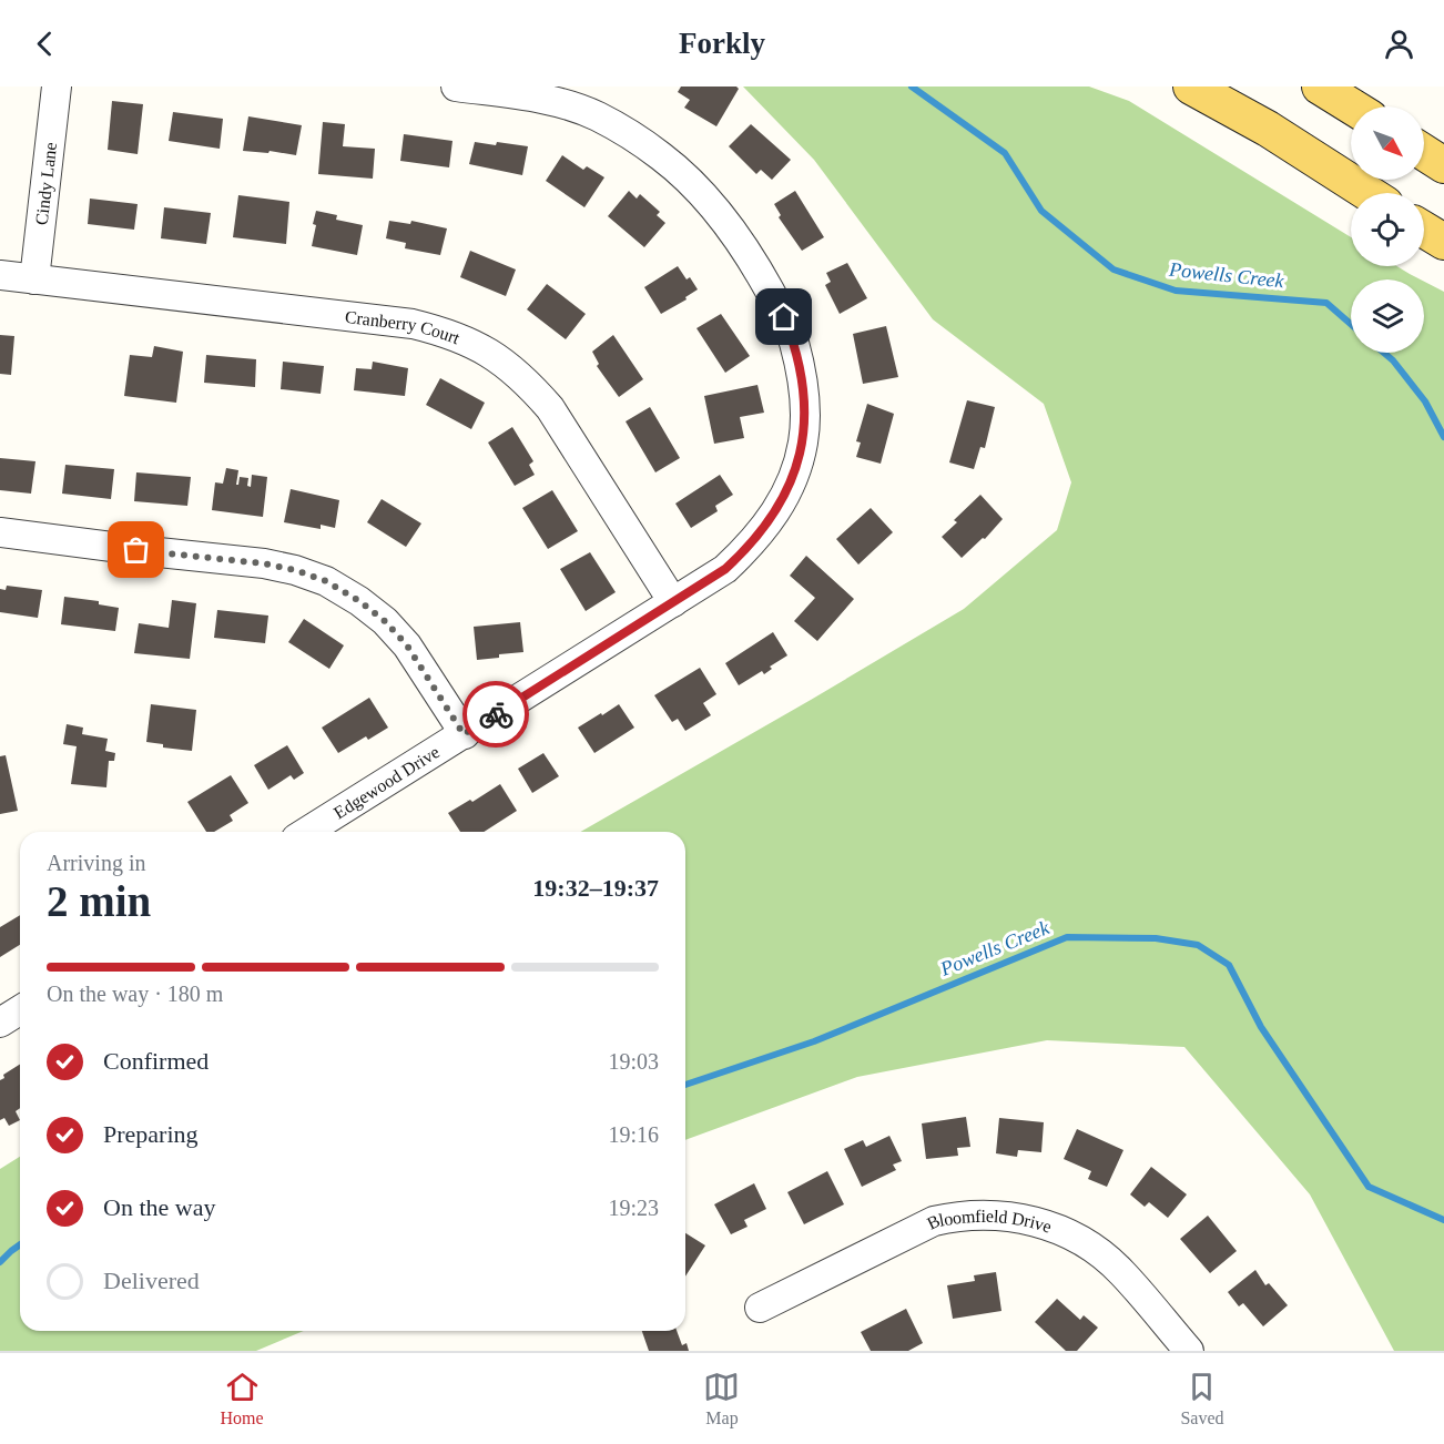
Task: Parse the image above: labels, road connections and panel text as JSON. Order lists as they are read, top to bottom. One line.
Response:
{"streets":{"street":["Cindy Lane","Cranberry Court","Edgewood Drive","Bloomfield Drive"]},"crossings":[["Cindy Lane","Cranberry Court"],["Cranberry Court","Edgewood Drive"]],"water":["Powells Creek"],"north":"bottom right","page":{"header":"Forkly","heading":["2 min","Arriving in","19:32–19:37"],"bar":"On the way · 180 m","list":[["Confirmed","19:03"],["Preparing","19:16"],["On the way","19:23"],"Delivered"],"tabs":["Home","Map","Saved"]}}
